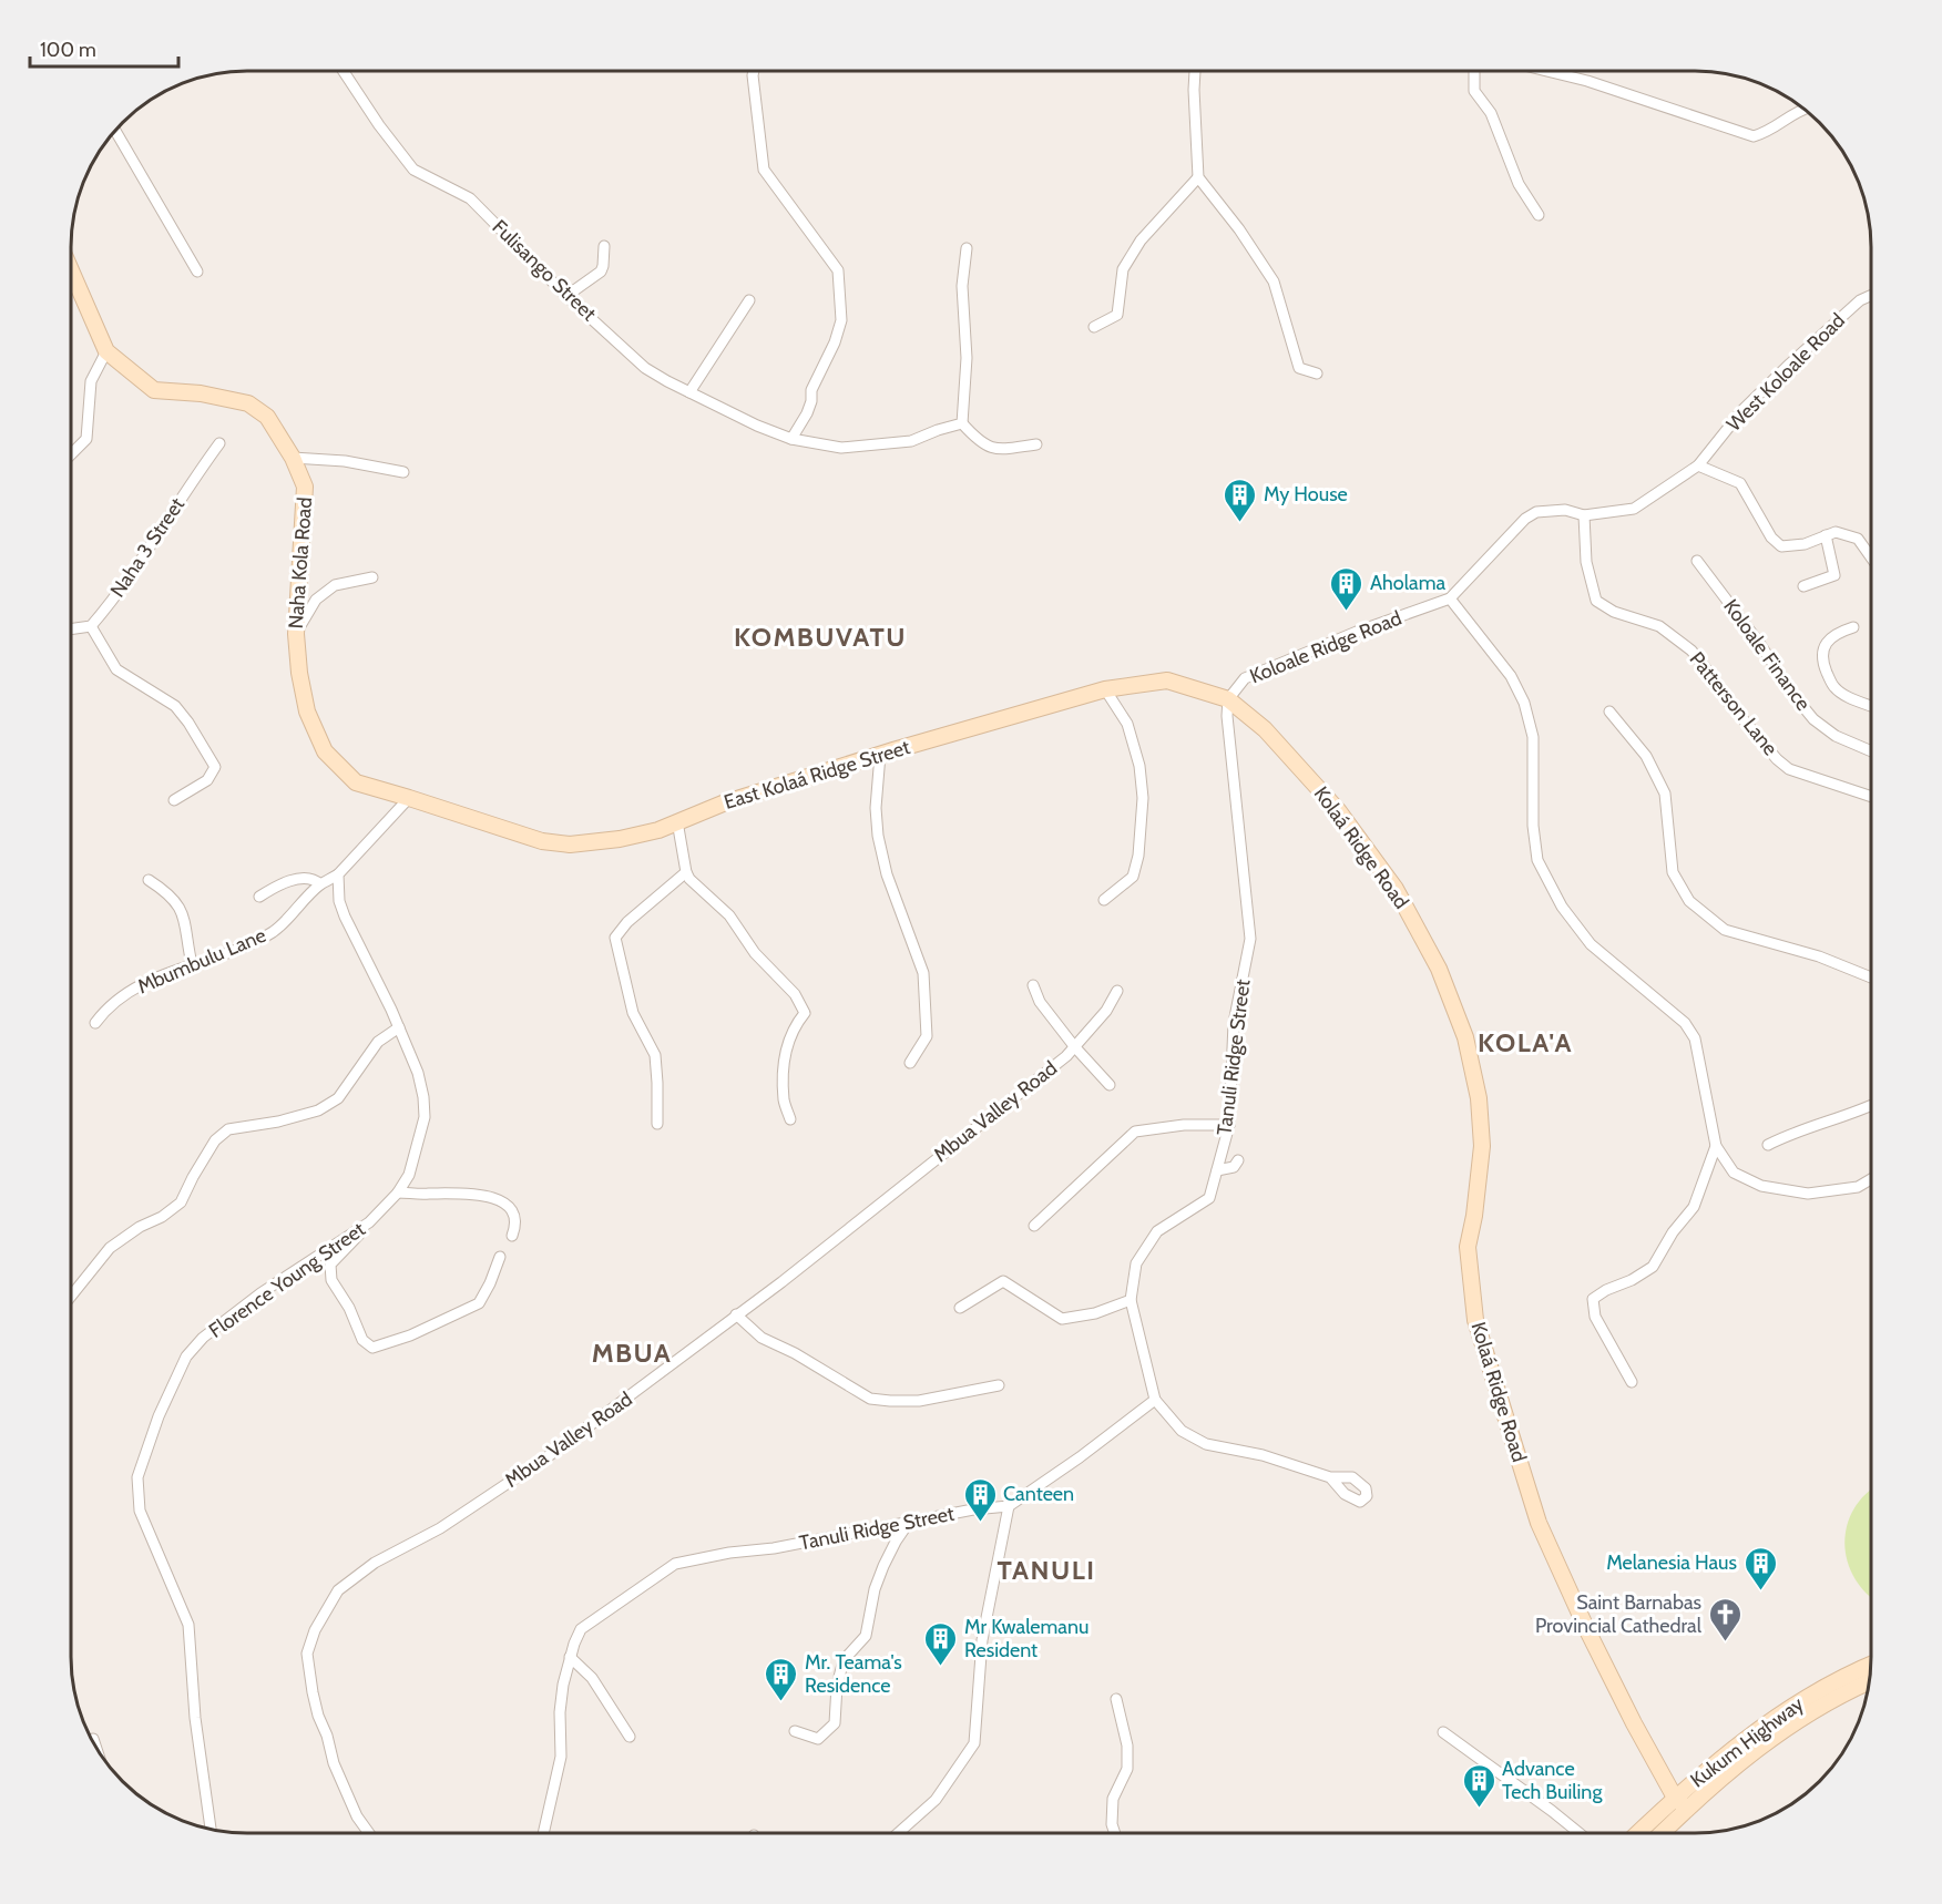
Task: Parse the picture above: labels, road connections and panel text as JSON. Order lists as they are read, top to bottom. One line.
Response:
{"streets":{"street":["Fulisango Street","West Koloale Road","Naha 3 Street","Naha Kola Road","Koloale Ridge Road","Koloale Finance","Patterson Lane","East Kolaá Ridge Street","Kolaá Ridge Road","Mbumbulu Lane","Tanuli Ridge Street","Mbua Valley Road","Florence Young Street","Kukum Highway"]},"crossings":[["West Koloale Road","Koloale Ridge Road"],["Naha Kola Road","East Kolaá Ridge Street"],["Koloale Ridge Road","Patterson Lane"],["Koloale Ridge Road","East Kolaá Ridge Street"],["Koloale Ridge Road","Kolaá Ridge Road"],["Koloale Ridge Road","Tanuli Ridge Street"],["East Kolaá Ridge Street","Kolaá Ridge Road"],["East Kolaá Ridge Street","Tanuli Ridge Street"],["Kolaá Ridge Road","Tanuli Ridge Street"],["Kolaá Ridge Road","Kukum Highway"],["Mbumbulu Lane","Florence Young Street"]],"districts":["KOMBUVATU","KOLA'A","MBUA","TANULI"],"places":{"building":["My House","Aholama","Canteen","Melanesia Haus","Mr Kwalemanu Resident","Mr. Teama's Residence","Advance Tech Builing"],"church":["Saint Barnabas Provincial Cathedral"]},"scale_bar":"100 m"}
